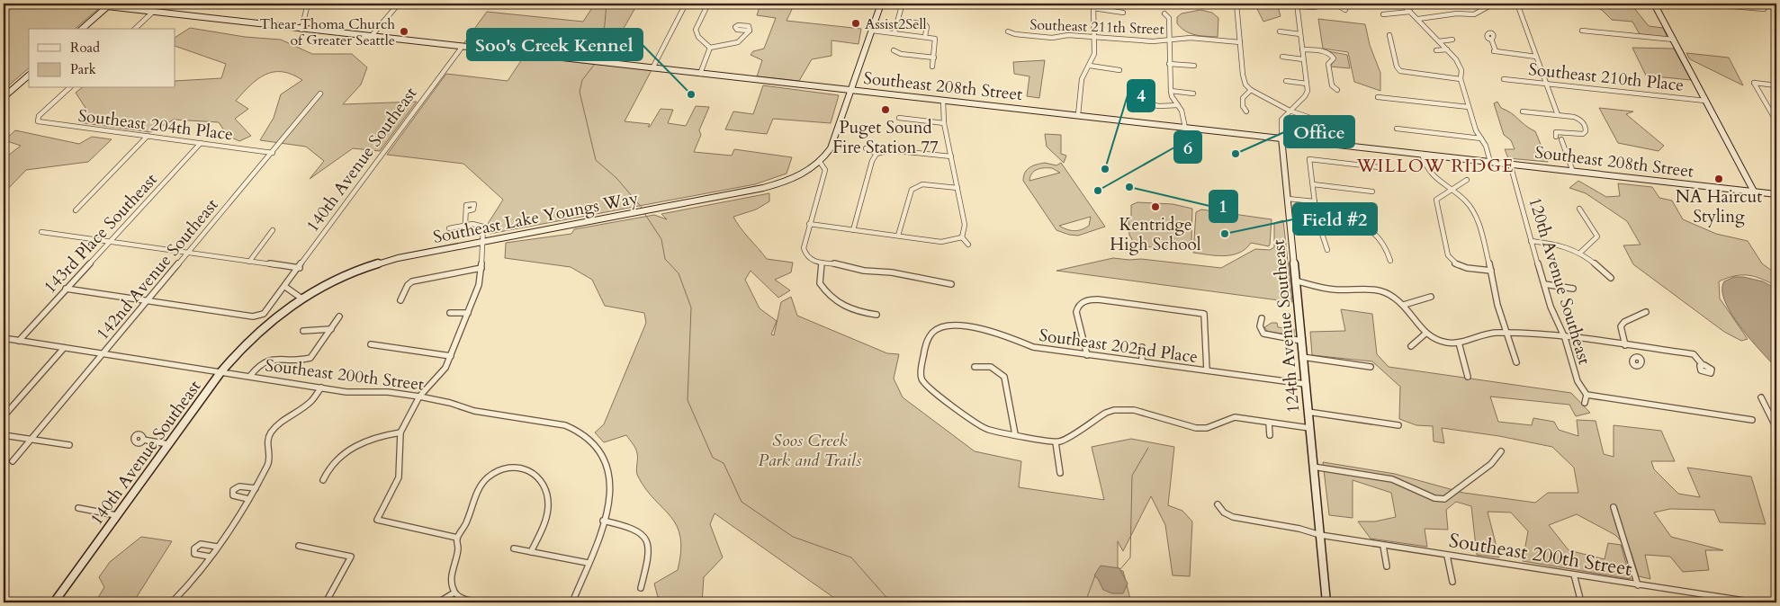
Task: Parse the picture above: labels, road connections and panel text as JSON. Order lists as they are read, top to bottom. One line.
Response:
{"streets":{"main road":["Southeast 208th Street","140th Avenue Southeast","Southeast Lake Youngs Way","124th Avenue Southeast"],"street":["Southeast 211th Street","Southeast 210th Place","Southeast 204th Place","143rd Place Southeast","142nd Avenue Southeast","120th Avenue Southeast","Southeast 202nd Place","Southeast 200th Street"]},"crossings":[["Southeast 208th Street","140th Avenue Southeast"],["Southeast 208th Street","120th Avenue Southeast"],["Southeast 208th Street","124th Avenue Southeast"],["Southeast 204th Place","143rd Place Southeast"],["Southeast 204th Place","142nd Avenue Southeast"],["140th Avenue Southeast","Southeast Lake Youngs Way"],["140th Avenue Southeast","142nd Avenue Southeast"],["140th Avenue Southeast","Southeast 200th Street"],["143rd Place Southeast","Southeast 200th Street"],["142nd Avenue Southeast","Southeast 200th Street"],["124th Avenue Southeast","Southeast 202nd Place"],["124th Avenue Southeast","Southeast 200th Street"]],"districts":["WILLOW RIDGE"],"parks":["Soos Creek Park and Trails"],"places":["Assist2Sell","Thear Thoma Church of Greater Seattle","Soo's Creek Kennel","Puget Sound Fire Station 77","Office","4","NA Haircut Styling","1","6","Kentridge High School","Field #2"],"legend":["Road","Park"]}
